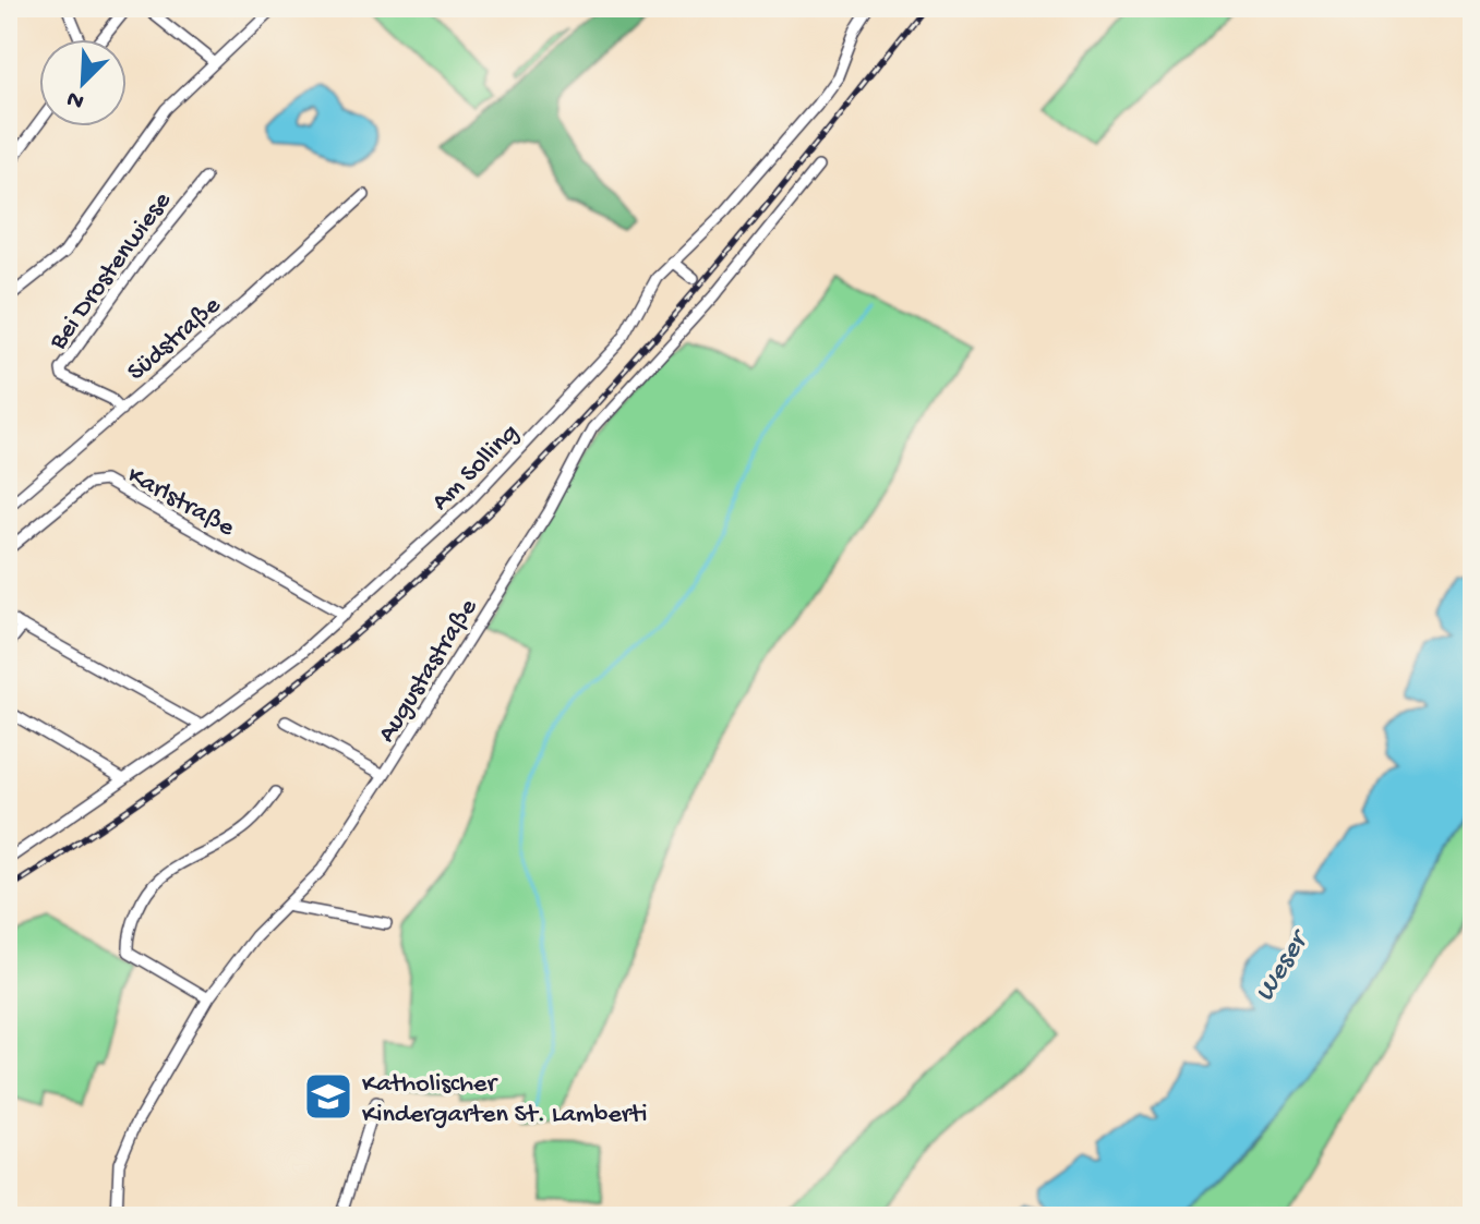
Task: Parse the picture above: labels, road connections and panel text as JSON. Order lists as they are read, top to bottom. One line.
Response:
{"streets":{"street":["Bei Drostenwiese","Südstraße","Am Solling","Karlstraße","Augustastraße"]},"crossings":[["Bei Drostenwiese","Südstraße"],["Am Solling","Karlstraße"]],"water":["Weser"],"places":{"school or university":["Katholischer Kindergarten St. Lamberti"]},"north":"bottom left"}
